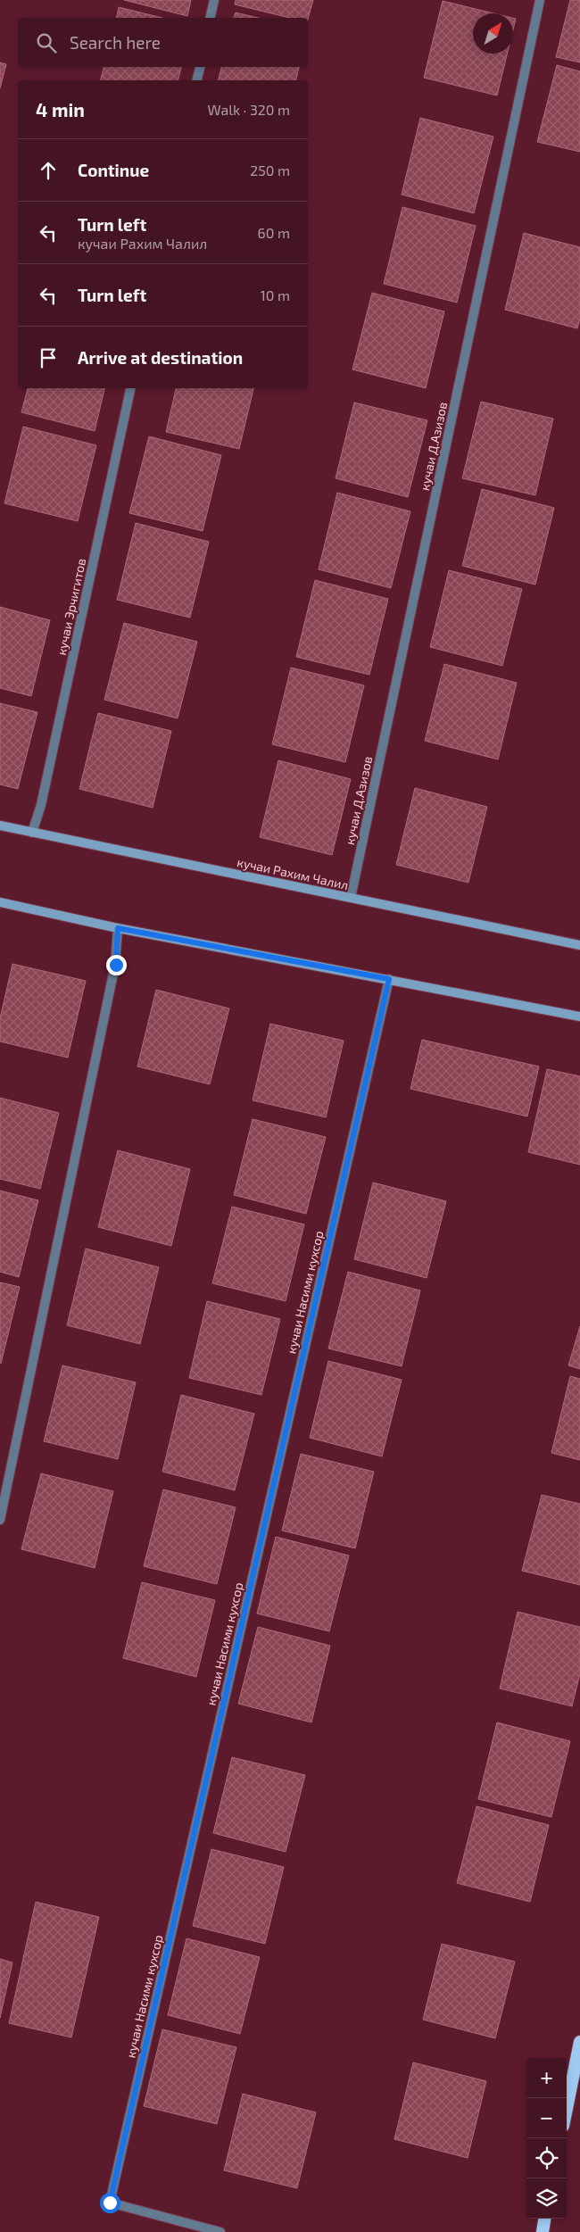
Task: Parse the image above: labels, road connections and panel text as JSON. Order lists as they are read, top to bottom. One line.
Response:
{"streets":{"main road":["кучаи Рахим Чалил"],"street":["кучаи Д.Азизов","кучаи Эрчигитов","кучаи Насими кухсор"]},"crossings":[["кучаи Д.Азизов","кучаи Рахим Чалил"],["кучаи Эрчигитов","кучаи Рахим Чалил"]],"north":"top right","page":{"search":"Search here","heading":["4 min","Walk · 320 m"],"list":[["Continue","250 m"],["Turn left","кучаи Рахим Чалил","60 m"],["Turn left","10 m"],"Arrive at destination"],"map_buttons":["+","−"]}}
